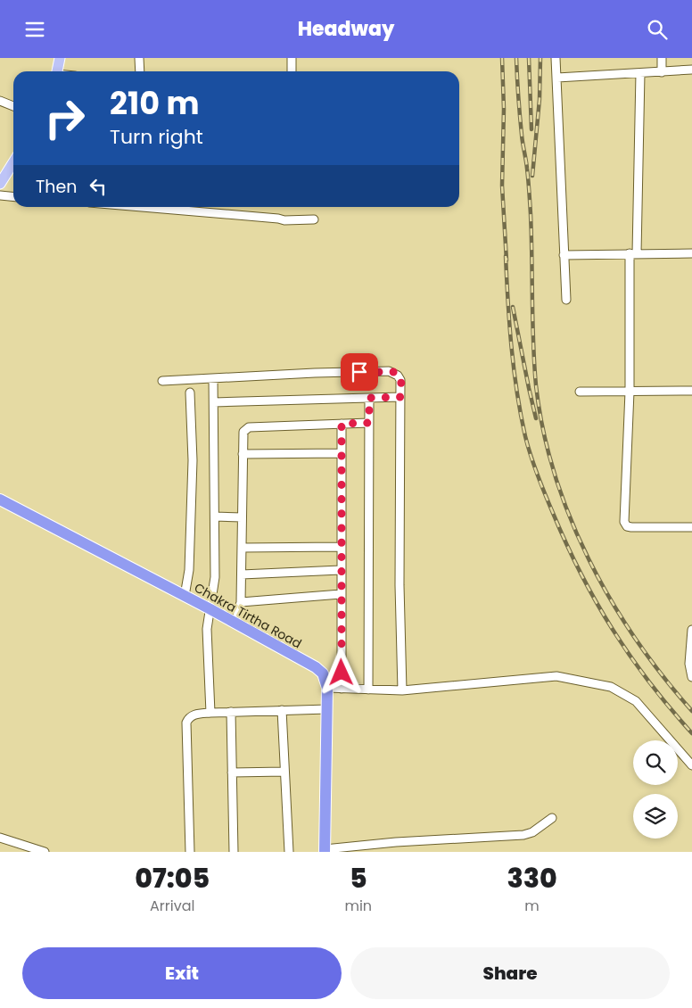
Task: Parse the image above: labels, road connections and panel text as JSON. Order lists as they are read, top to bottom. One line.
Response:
{"streets":{"highway":["Chakra Tirtha Road"]},"page":{"header":"Headway","turn":["210 m","Turn right"],"then":"Then","eta":["07:05","Arrival","5","min","330","m"],"buttons":["Exit","Share"]}}
